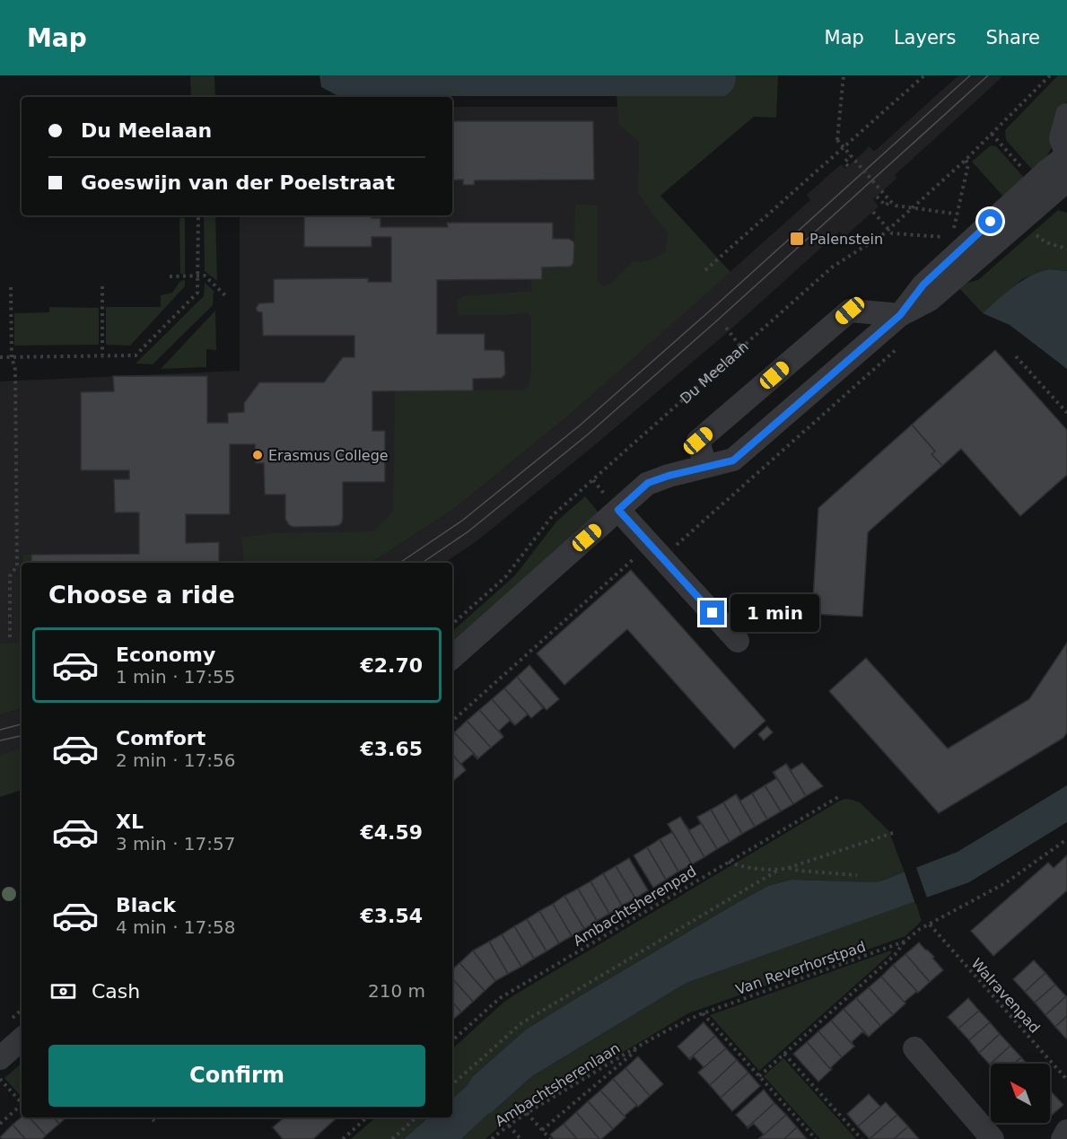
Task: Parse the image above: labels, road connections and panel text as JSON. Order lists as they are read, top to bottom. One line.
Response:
{"streets":{"path":["Du Meelaan","Ambachtsherenpad","Van Reverhorstpad","Walravenpad","Ambachtsherenlaan"]},"crossings":[["Van Reverhorstpad","Walravenpad"],["Van Reverhorstpad","Ambachtsherenlaan"]],"places":{"transit":["Palenstein"],"other":["Erasmus College"]},"north":"top left","page":{"header":"Map","nav":["Map","Layers","Share"],"banner":["Du Meelaan","Goeswijn van der Poelstraat"],"heading":"Choose a ride","bubble":"1 min","list":[{"name":"Economy","note":"1 min · 17:55","value":"€2.70"},{"name":"Comfort","note":"2 min · 17:56","value":"€3.65"},{"name":"XL","note":"3 min · 17:57","value":"€4.59"},{"name":"Black","note":"4 min · 17:58","value":"€3.54"}],"pay":["Cash","210 m"],"buttons":"Confirm"}}
